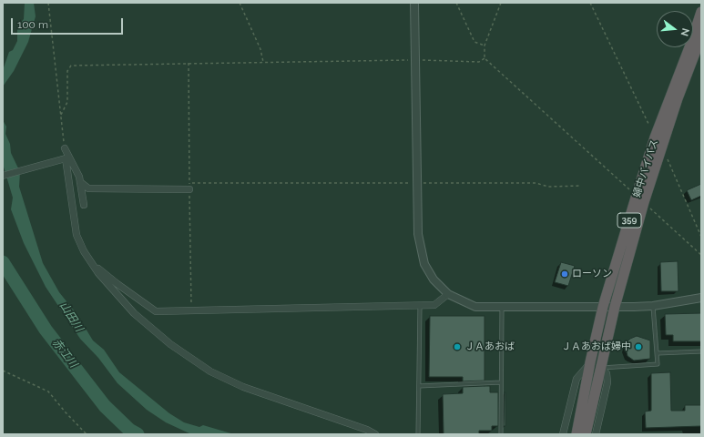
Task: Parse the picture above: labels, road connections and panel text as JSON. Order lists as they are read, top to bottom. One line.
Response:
{"streets":{"highway":["婦中バイパス","359"]},"water":["山田川","赤江川"],"places":["ローソン","ＪＡあおば","ＪＡあおば婦中"],"scale_bar":"100 m","north":"right"}
